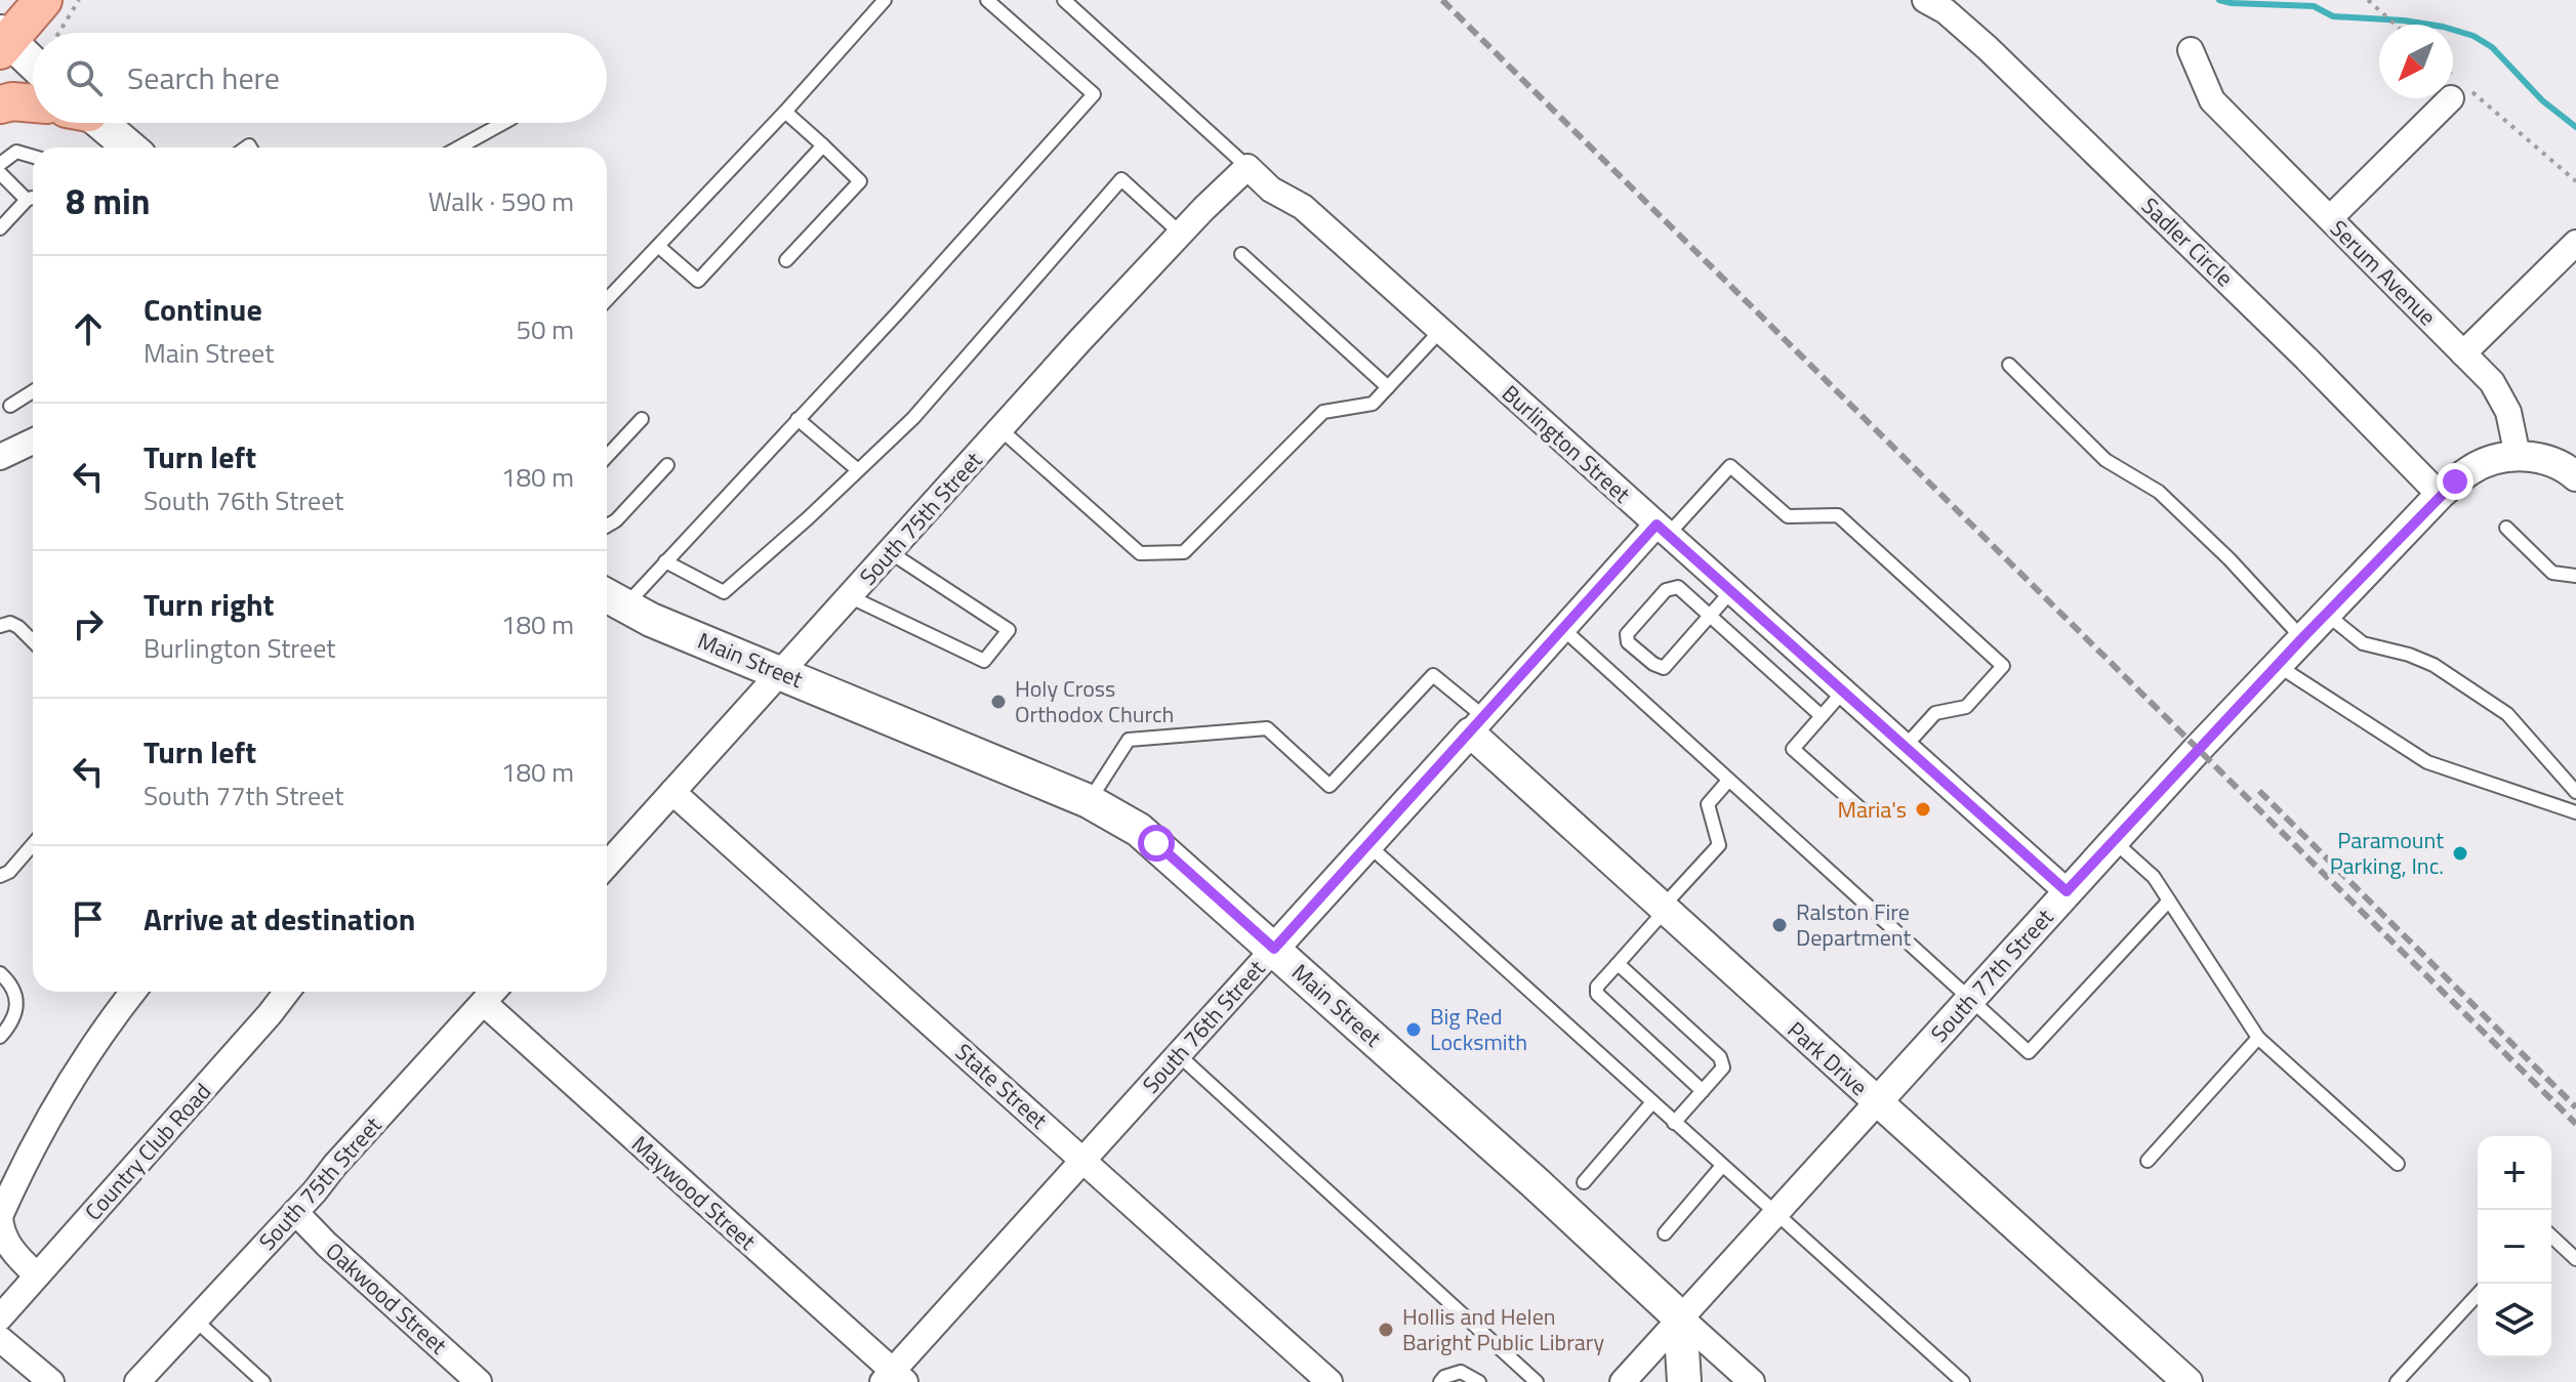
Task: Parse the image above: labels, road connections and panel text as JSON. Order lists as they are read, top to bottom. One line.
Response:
{"streets":{"main road":["Main Street"],"street":["Sadler Circle","Serum Avenue","Burlington Street","South 75th Street","South 77th Street","South 76th Street","Park Drive","State Street","Country Club Road","Maywood Street","Oakwood Street"]},"crossings":[["Sadler Circle","South 77th Street"],["Serum Avenue","South 77th Street"],["Burlington Street","South 75th Street"],["Burlington Street","South 77th Street"],["Burlington Street","South 76th Street"],["South 75th Street","Main Street"],["South 75th Street","State Street"],["South 75th Street","Maywood Street"],["South 75th Street","Oakwood Street"],["Main Street","South 77th Street"],["Main Street","South 76th Street"],["South 77th Street","Park Drive"],["South 76th Street","Park Drive"],["South 76th Street","State Street"],["South 76th Street","Maywood Street"]],"places":["Holy Cross Orthodox Church","Maria's","Paramount Parking, Inc.","Ralston Fire Department","Big Red Locksmith","Hollis and Helen Baright Public Library"],"north":"bottom left","page":{"search":"Search here","heading":["8 min","Walk · 590 m"],"list":[["Continue","Main Street","50 m"],["Turn left","South 76th Street","180 m"],["Turn right","Burlington Street","180 m"],["Turn left","South 77th Street","180 m"],"Arrive at destination"],"map_buttons":["+","−"]}}
